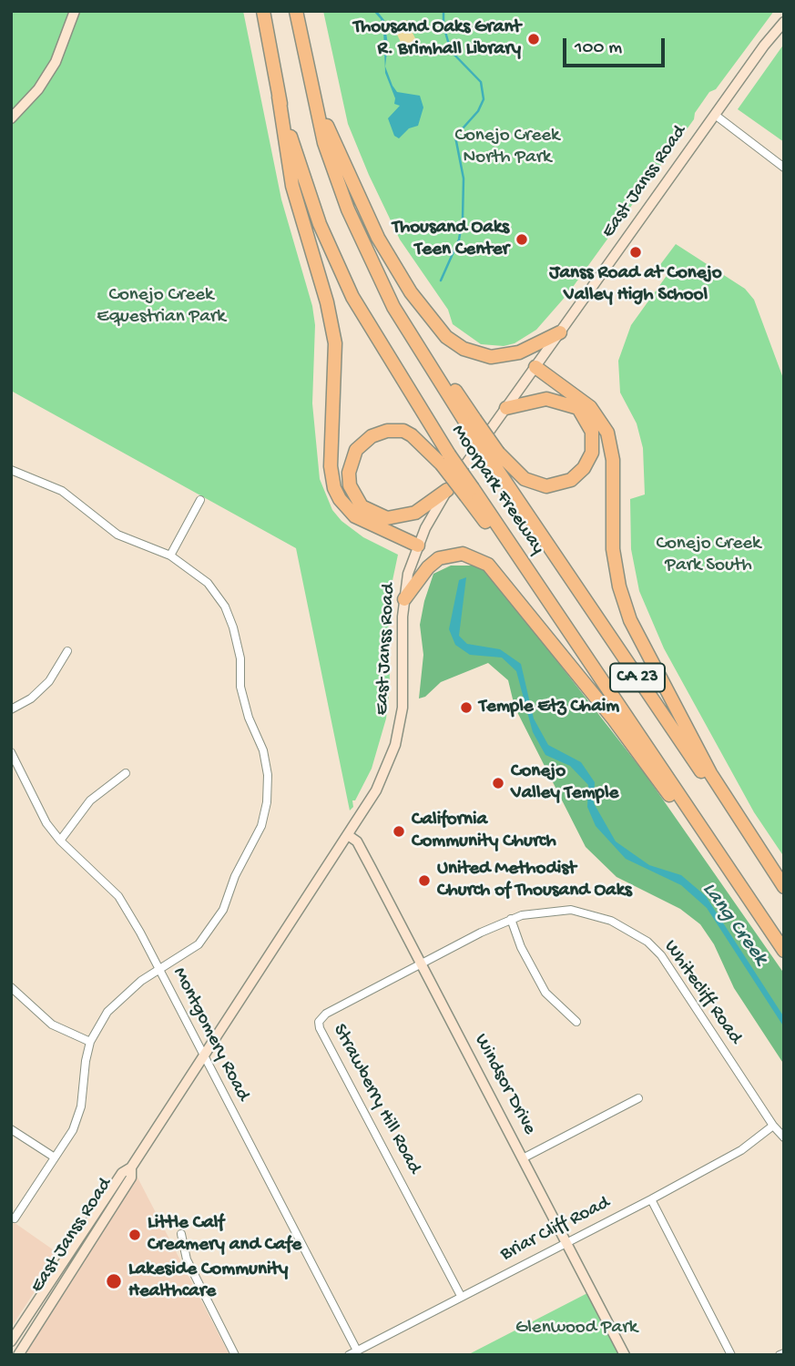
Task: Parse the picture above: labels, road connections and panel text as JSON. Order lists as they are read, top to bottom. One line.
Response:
{"streets":{"highway":["Moorpark Freeway","CA 23"],"main road":["East Janss Road","Windsor Drive"],"street":["Whitecliff Road","Montgomery Road","Strawberry Hill Road","Briar Cliff Road"]},"crossings":[["East Janss Road","Montgomery Road"],["East Janss Road","Windsor Drive"],["Whitecliff Road","Windsor Drive"],["Whitecliff Road","Strawberry Hill Road"],["Whitecliff Road","Briar Cliff Road"],["Montgomery Road","Briar Cliff Road"],["Windsor Drive","Strawberry Hill Road"],["Windsor Drive","Briar Cliff Road"],["Strawberry Hill Road","Briar Cliff Road"]],"water":["Lang Creek"],"parks":["Conejo Creek North Park","Conejo Creek Equestrian Park","Conejo Creek Park South","Glenwood Park"],"places":["Thousand Oaks Grant R. Brimhall Library","Thousand Oaks Teen Center","Janss Road at Conejo Valley High School","Temple Etz Chaim","Conejo Valley Temple","California Community Church","United Methodist Church of Thousand Oaks","Little Calf Creamery and Cafe","Lakeside Community Healthcare"],"scale_bar":"100 m"}
